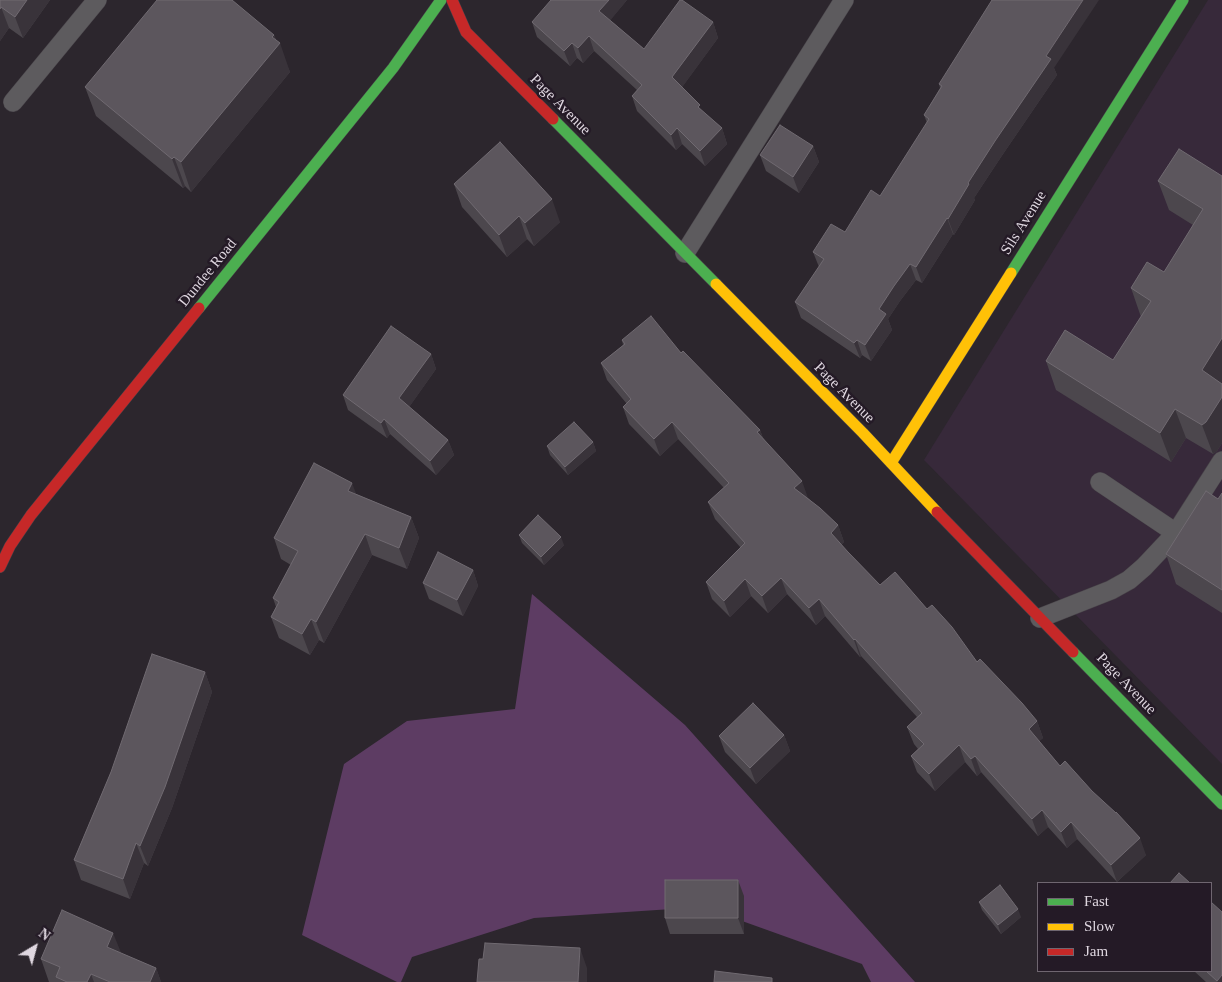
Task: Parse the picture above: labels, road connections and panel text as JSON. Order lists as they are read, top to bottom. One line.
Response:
{"streets":{"street":["Page Avenue","Sils Avenue","Dundee Road"]},"crossings":[["Page Avenue","Sils Avenue"]],"legend":["Fast","Slow","Jam"],"north":"top right"}
